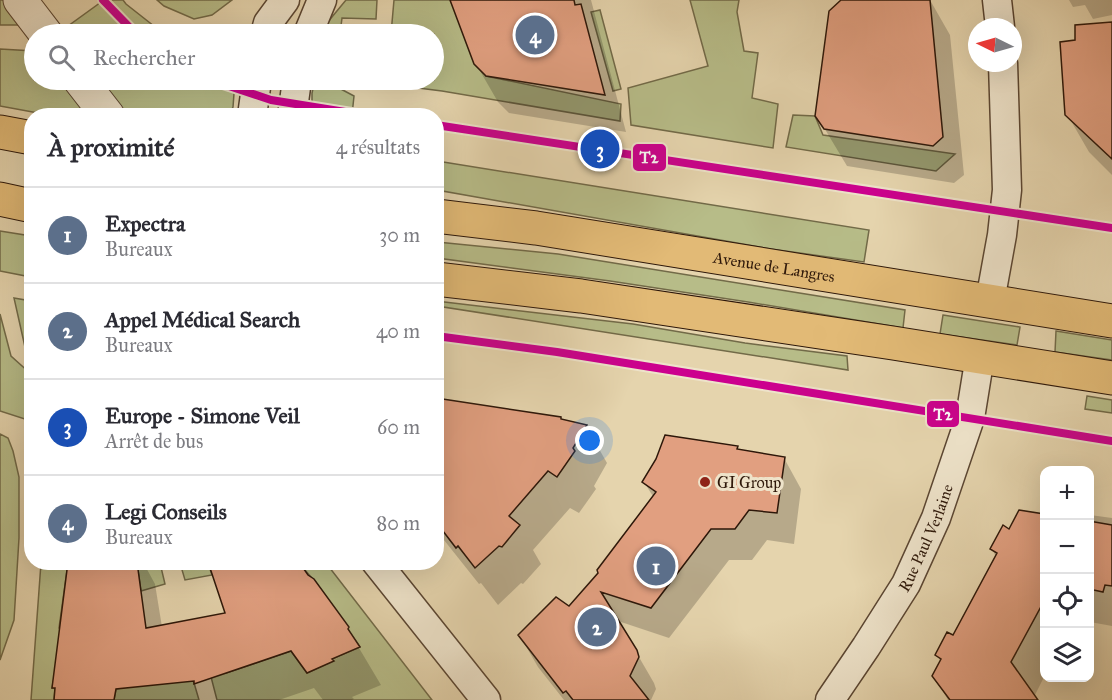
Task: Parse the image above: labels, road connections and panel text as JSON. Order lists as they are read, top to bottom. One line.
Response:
{"streets":{"main road":["Avenue de Langres"],"street":["Rue Paul Verlaine"]},"places":["GI Group"],"lines":["transit line T2"],"north":"left","page":{"pins":["4","3","1","2"],"search":"Rechercher","heading":["À proximité","4 résultats"],"list":[{"mark":"1","name":"Expectra","note":"Bureaux","value":"30 m"},{"mark":"2","name":"Appel Médical Search","note":"Bureaux","value":"40 m"},{"mark":"3","name":"Europe - Simone Veil","note":"Arrêt de bus","value":"60 m"},{"mark":"4","name":"Legi Conseils","note":"Bureaux","value":"80 m"}],"map_buttons":["+","−"]}}
